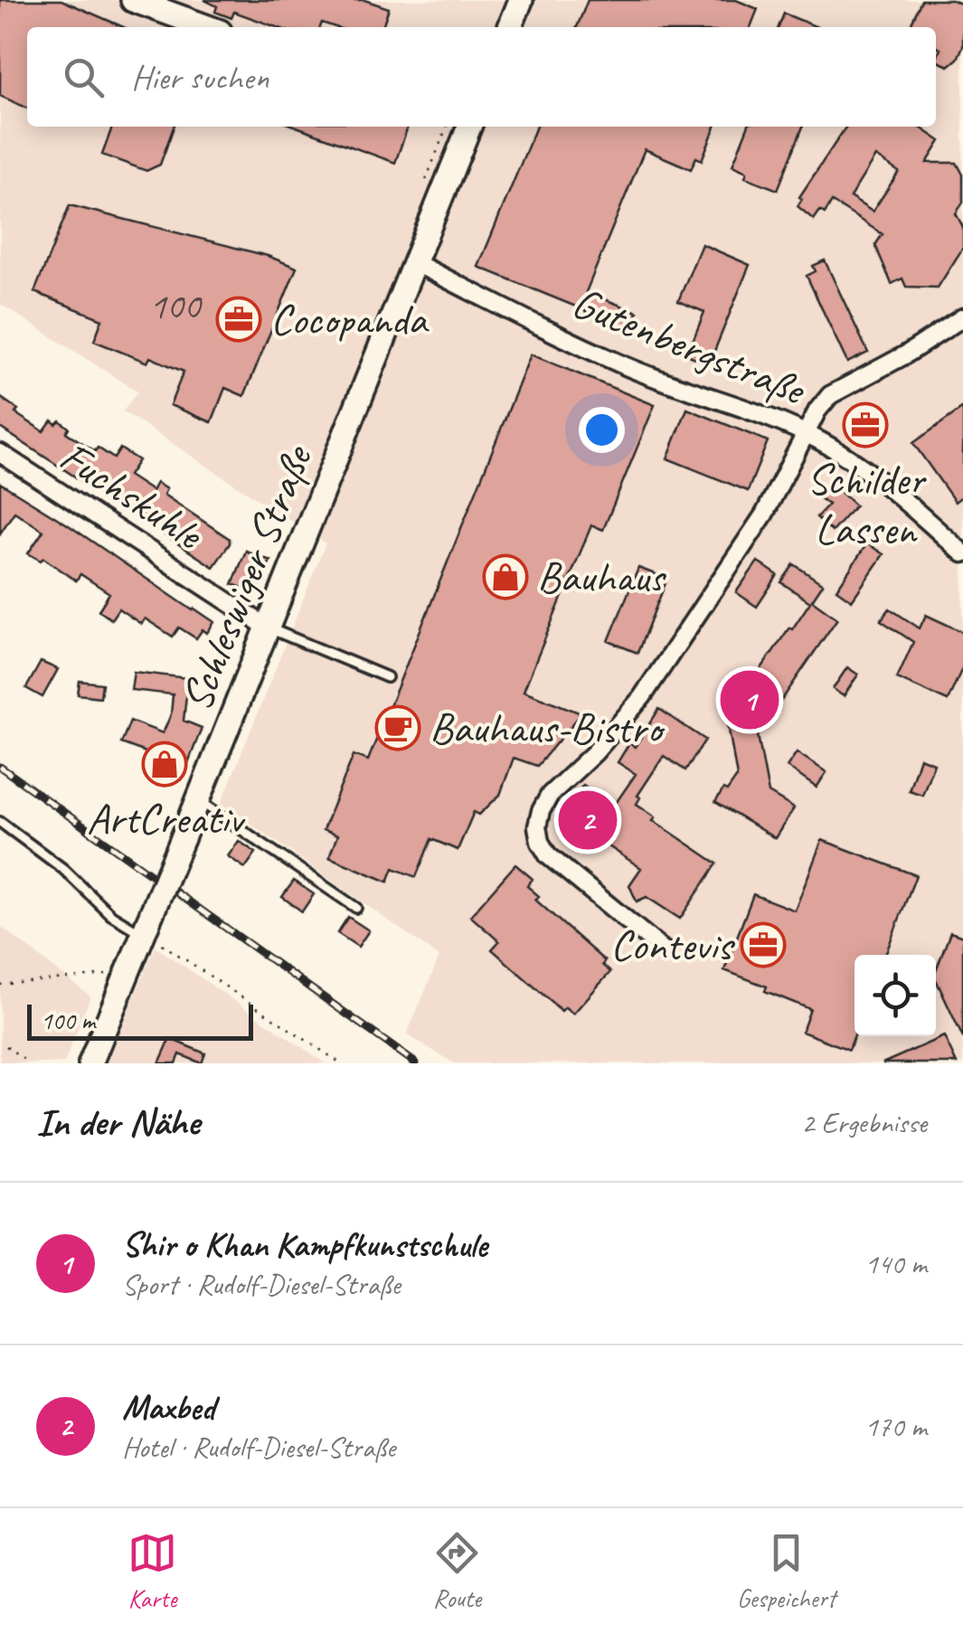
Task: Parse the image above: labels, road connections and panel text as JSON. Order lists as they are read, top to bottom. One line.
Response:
{"streets":{"main road":["Schleswiger Straße"],"street":["Gutenbergstraße","Fuchskuhle"]},"crossings":[["Gutenbergstraße","Schleswiger Straße"],["Fuchskuhle","Schleswiger Straße"]],"places":{"office":["Cocopanda","Schilder Lassen","Contevis"],"shop":["Bauhaus","ArtCreativ"],"cafe":["Bauhaus-Bistro"]},"house_numbers":["100"],"scale_bar":"100 m","page":{"search":"Hier suchen","pins":["1","2"],"scale":"100 m","heading":["In der Nähe","2 Ergebnisse"],"list":[{"mark":"1","name":"Shir o Khan Kampfkunstschule","note":"Sport · Rudolf-Diesel-Straße","value":"140 m"},{"mark":"2","name":"Maxbed","note":"Hotel · Rudolf-Diesel-Straße","value":"170 m"}],"nav":["Karte","Route","Gespeichert"]}}
